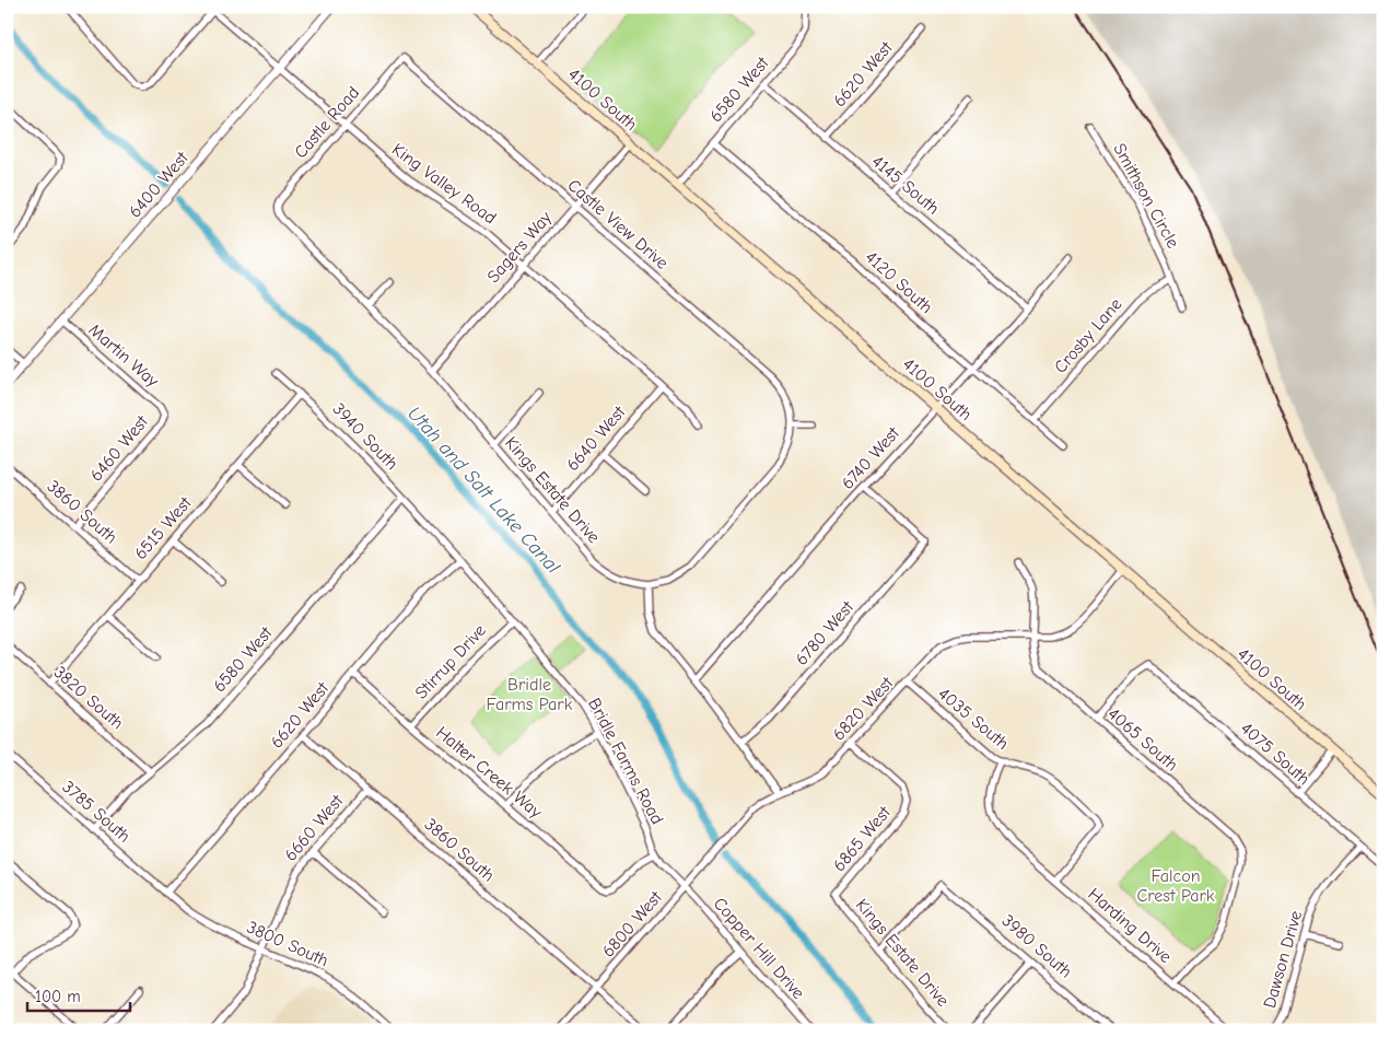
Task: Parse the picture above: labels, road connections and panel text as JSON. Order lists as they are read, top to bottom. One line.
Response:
{"streets":{"main road":["4100 South"],"street":["6620 West","6580 West","Castle Road","King Valley Road","6400 West","4145 South","Smithson Circle","Castle View Drive","Sagers Way","4120 South","Crosby Lane","Martin Way","3940 South","6640 West","6460 West","6740 West","Kings Estate Drive","3860 South","6515 West","6780 West","Stirrup Drive","3820 South","6820 West","4035 South","4065 South","4075 South","Bridle Farms Road","Halter Creek Way","3785 South","6660 West","6865 West","6800 West","Harding Drive","3800 South","3980 South","Copper Hill Drive","Dawson Drive"]},"crossings":[["6620 West","4145 South"],["6620 West","3860 South"],["6620 West","Bridle Farms Road"],["6620 West","Halter Creek Way"],["6620 West","3785 South"],["6620 West","3800 South"],["6580 West","4100 South"],["6580 West","4145 South"],["6580 West","4120 South"],["6580 West","3940 South"],["6580 West","3820 South"],["6580 West","3785 South"],["4100 South","Sagers Way"],["4100 South","6740 West"],["Castle Road","King Valley Road"],["Castle Road","Castle View Drive"],["Castle Road","Kings Estate Drive"],["King Valley Road","6400 West"],["King Valley Road","Sagers Way"],["King Valley Road","6640 West"],["6400 West","Martin Way"],["4145 South","6740 West"],["Smithson Circle","Crosby Lane"],["Castle View Drive","Sagers Way"],["Castle View Drive","Kings Estate Drive"],["Sagers Way","Kings Estate Drive"],["4120 South","Crosby Lane"],["4120 South","6740 West"],["Martin Way","6460 West"],["3940 South","6515 West"],["3940 South","Bridle Farms Road"],["6640 West","Kings Estate Drive"],["6460 West","3860 South"],["6740 West","6780 West"],["Kings Estate Drive","6865 West"],["Kings Estate Drive","3980 South"],["3860 South","6515 West"],["3860 South","6660 West"],["3860 South","6800 West"],["6515 West","3820 South"],["Stirrup Drive","Bridle Farms Road"],["Stirrup Drive","Halter Creek Way"],["6820 West","4035 South"],["6820 West","4065 South"],["6820 West","6865 West"],["6820 West","6800 West"],["4035 South","Harding Drive"],["4065 South","4075 South"],["4065 South","Harding Drive"],["4075 South","Dawson Drive"],["Bridle Farms Road","Halter Creek Way"],["Bridle Farms Road","6800 West"],["Bridle Farms Road","Copper Hill Drive"],["3785 South","3800 South"],["6660 West","3800 South"],["6800 West","Copper Hill Drive"]],"water":["Utah and Salt Lake Canal"],"parks":["Bridle Farms Park","Falcon Crest Park"],"scale_bar":"100 m"}
